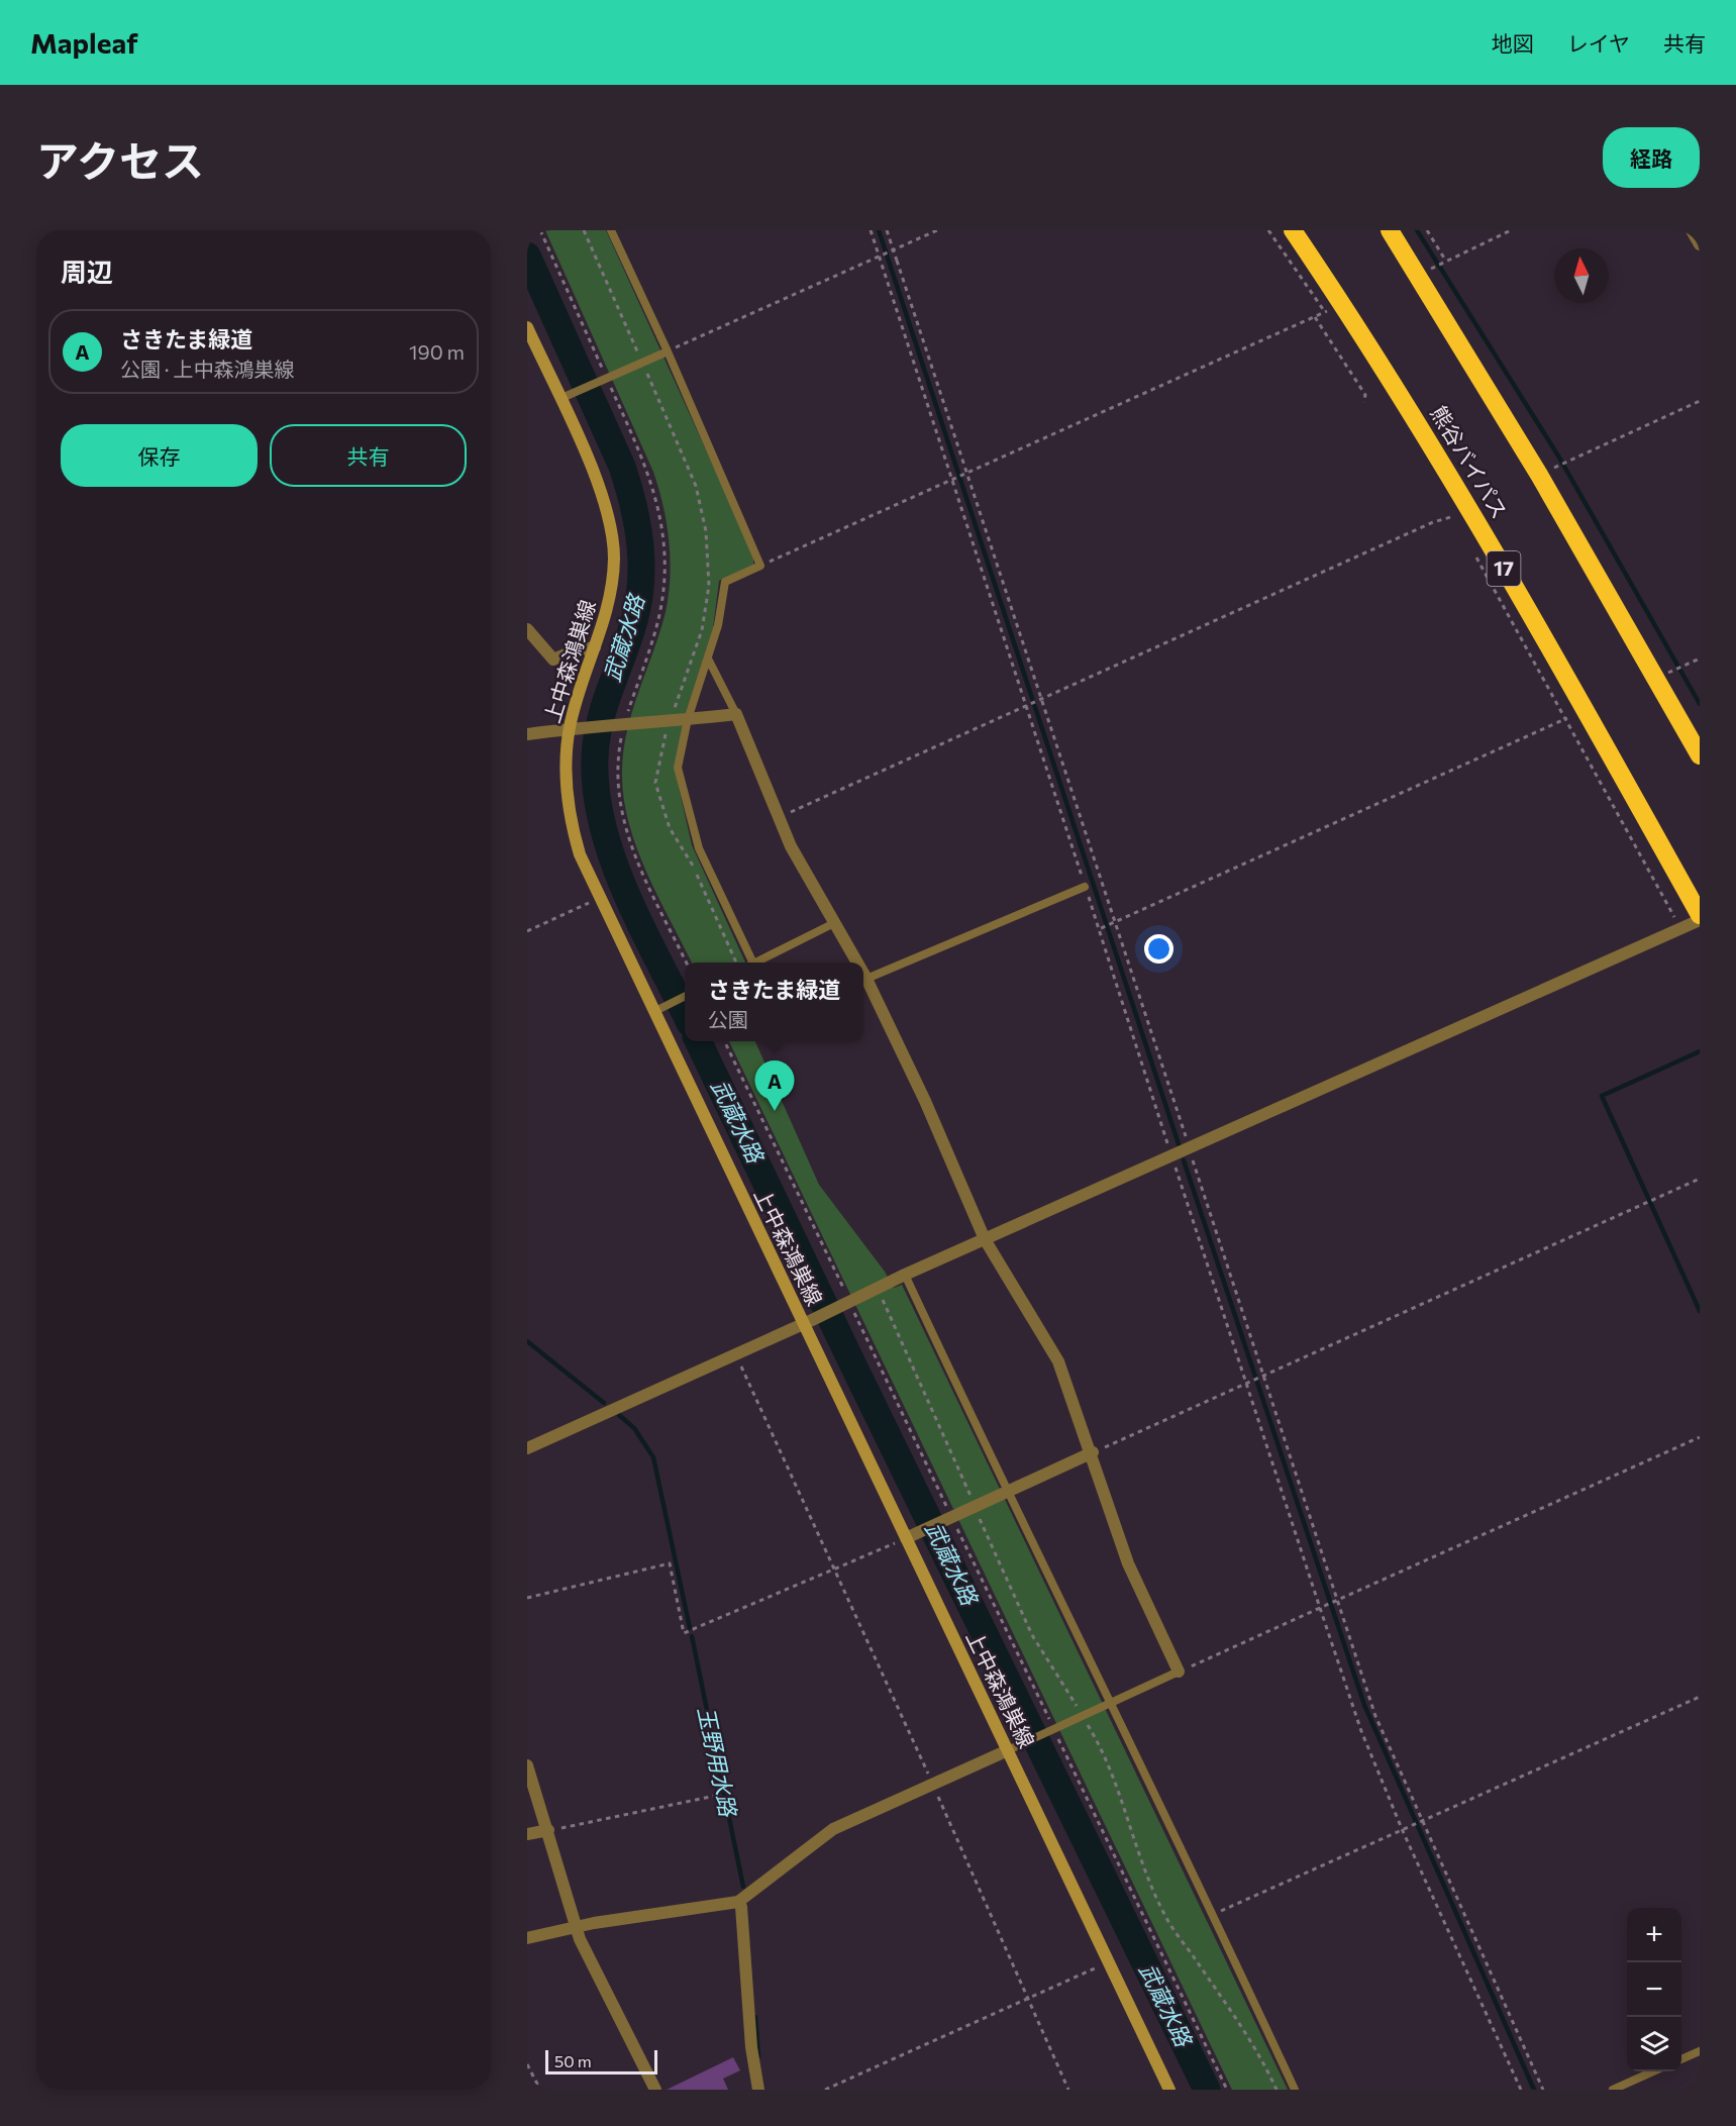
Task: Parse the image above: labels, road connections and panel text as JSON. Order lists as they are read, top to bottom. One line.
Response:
{"streets":{"highway":["熊谷バイパス","17"],"main road":["上中森鴻巣線"]},"water":["武蔵水路","玉野用水路"],"scale_bar":"50 m","north":"top","page":{"header":"Mapleaf","nav":["地図","レイヤ","共有"],"title":"アクセス","buttons":["経路",["保存","共有"]],"heading":"周辺","list":[{"mark":"A","name":"さきたま緑道","note":"公園 · 上中森鴻巣線","value":"190 m"}],"popup":["さきたま緑道","公園"],"pins":"A","map_buttons":["+","−"],"scale":"50 m"}}
